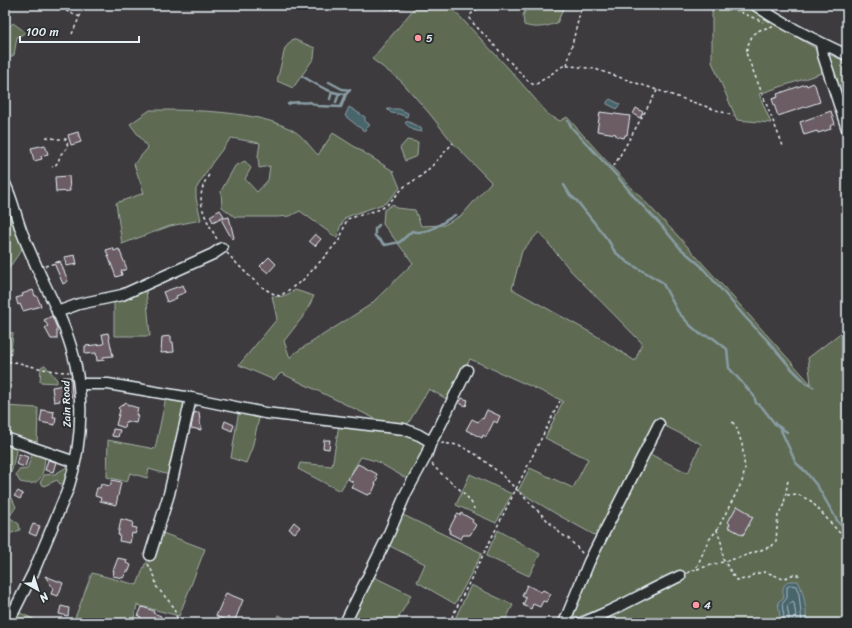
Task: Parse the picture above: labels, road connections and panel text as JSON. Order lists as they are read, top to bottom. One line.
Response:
{"streets":{"street":["Zain Road"]},"places":["5","4"],"scale_bar":"100 m","north":"bottom right"}
